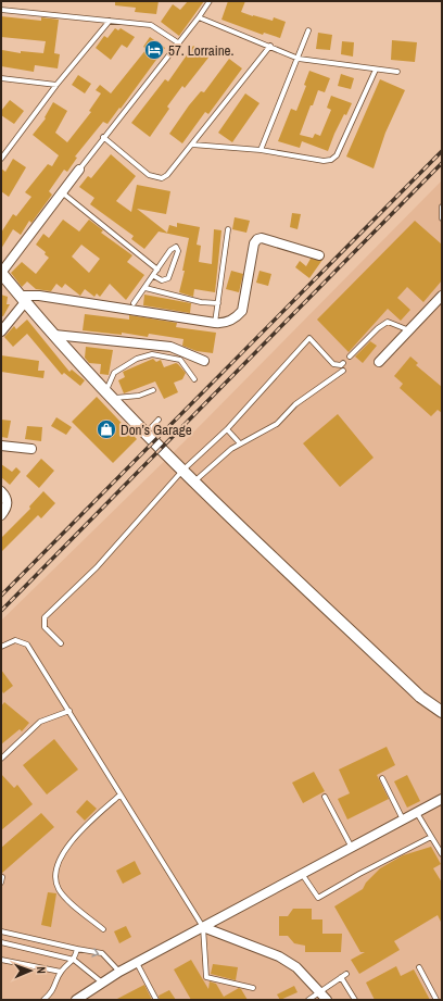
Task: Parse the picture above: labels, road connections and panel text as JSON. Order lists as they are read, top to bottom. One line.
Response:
{"places":{"hotel":["57. Lorraine."],"shop":["Don’s Garage"]},"north":"right"}
